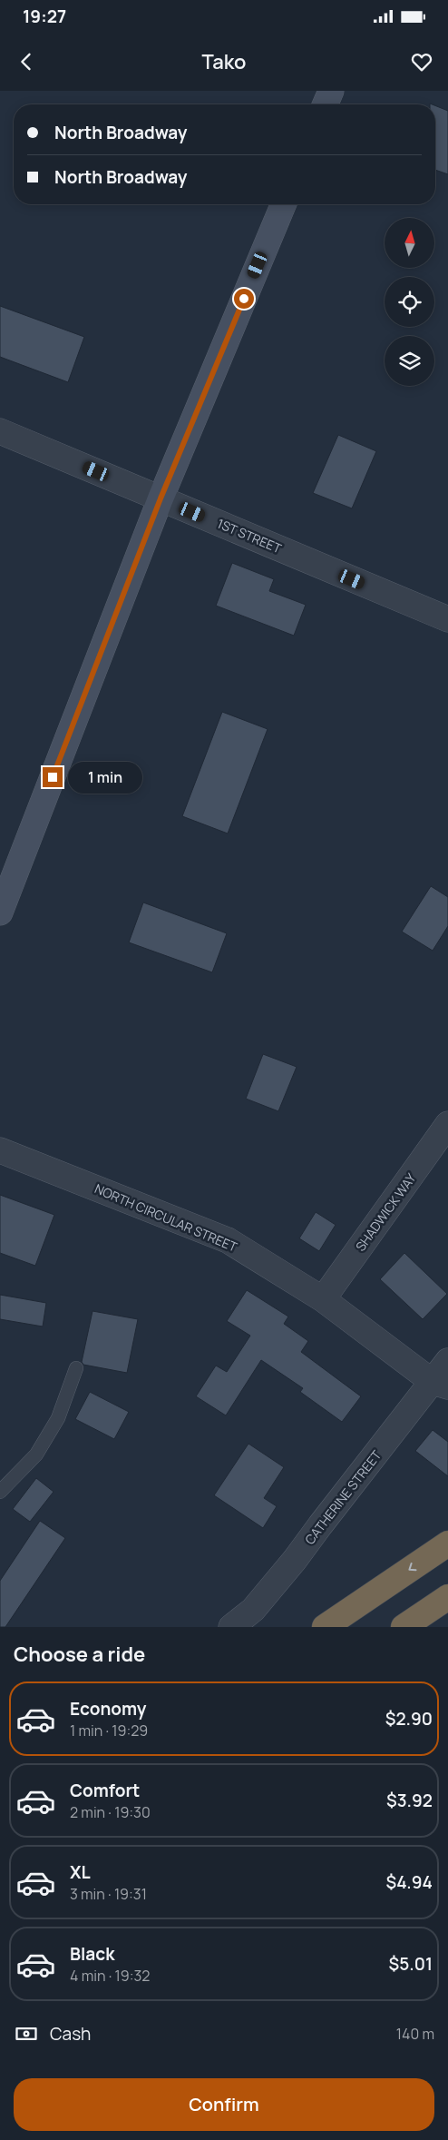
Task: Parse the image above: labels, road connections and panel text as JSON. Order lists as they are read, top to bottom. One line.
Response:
{"streets":{"street":["1ST STREET","SHADWICK WAY","NORTH CIRCULAR STREET","CATHERINE STREET"]},"crossings":[["SHADWICK WAY","NORTH CIRCULAR STREET"],["NORTH CIRCULAR STREET","CATHERINE STREET"]],"north":"top","page":{"status":"19:27","header":"Tako","banner":["North Broadway","North Broadway"],"bubble":"1 min","heading":"Choose a ride","list":[{"name":"Economy","note":"1 min · 19:29","value":"$2.90"},{"name":"Comfort","note":"2 min · 19:30","value":"$3.92"},{"name":"XL","note":"3 min · 19:31","value":"$4.94"},{"name":"Black","note":"4 min · 19:32","value":"$5.01"}],"pay":["Cash","140 m"],"buttons":"Confirm"}}
